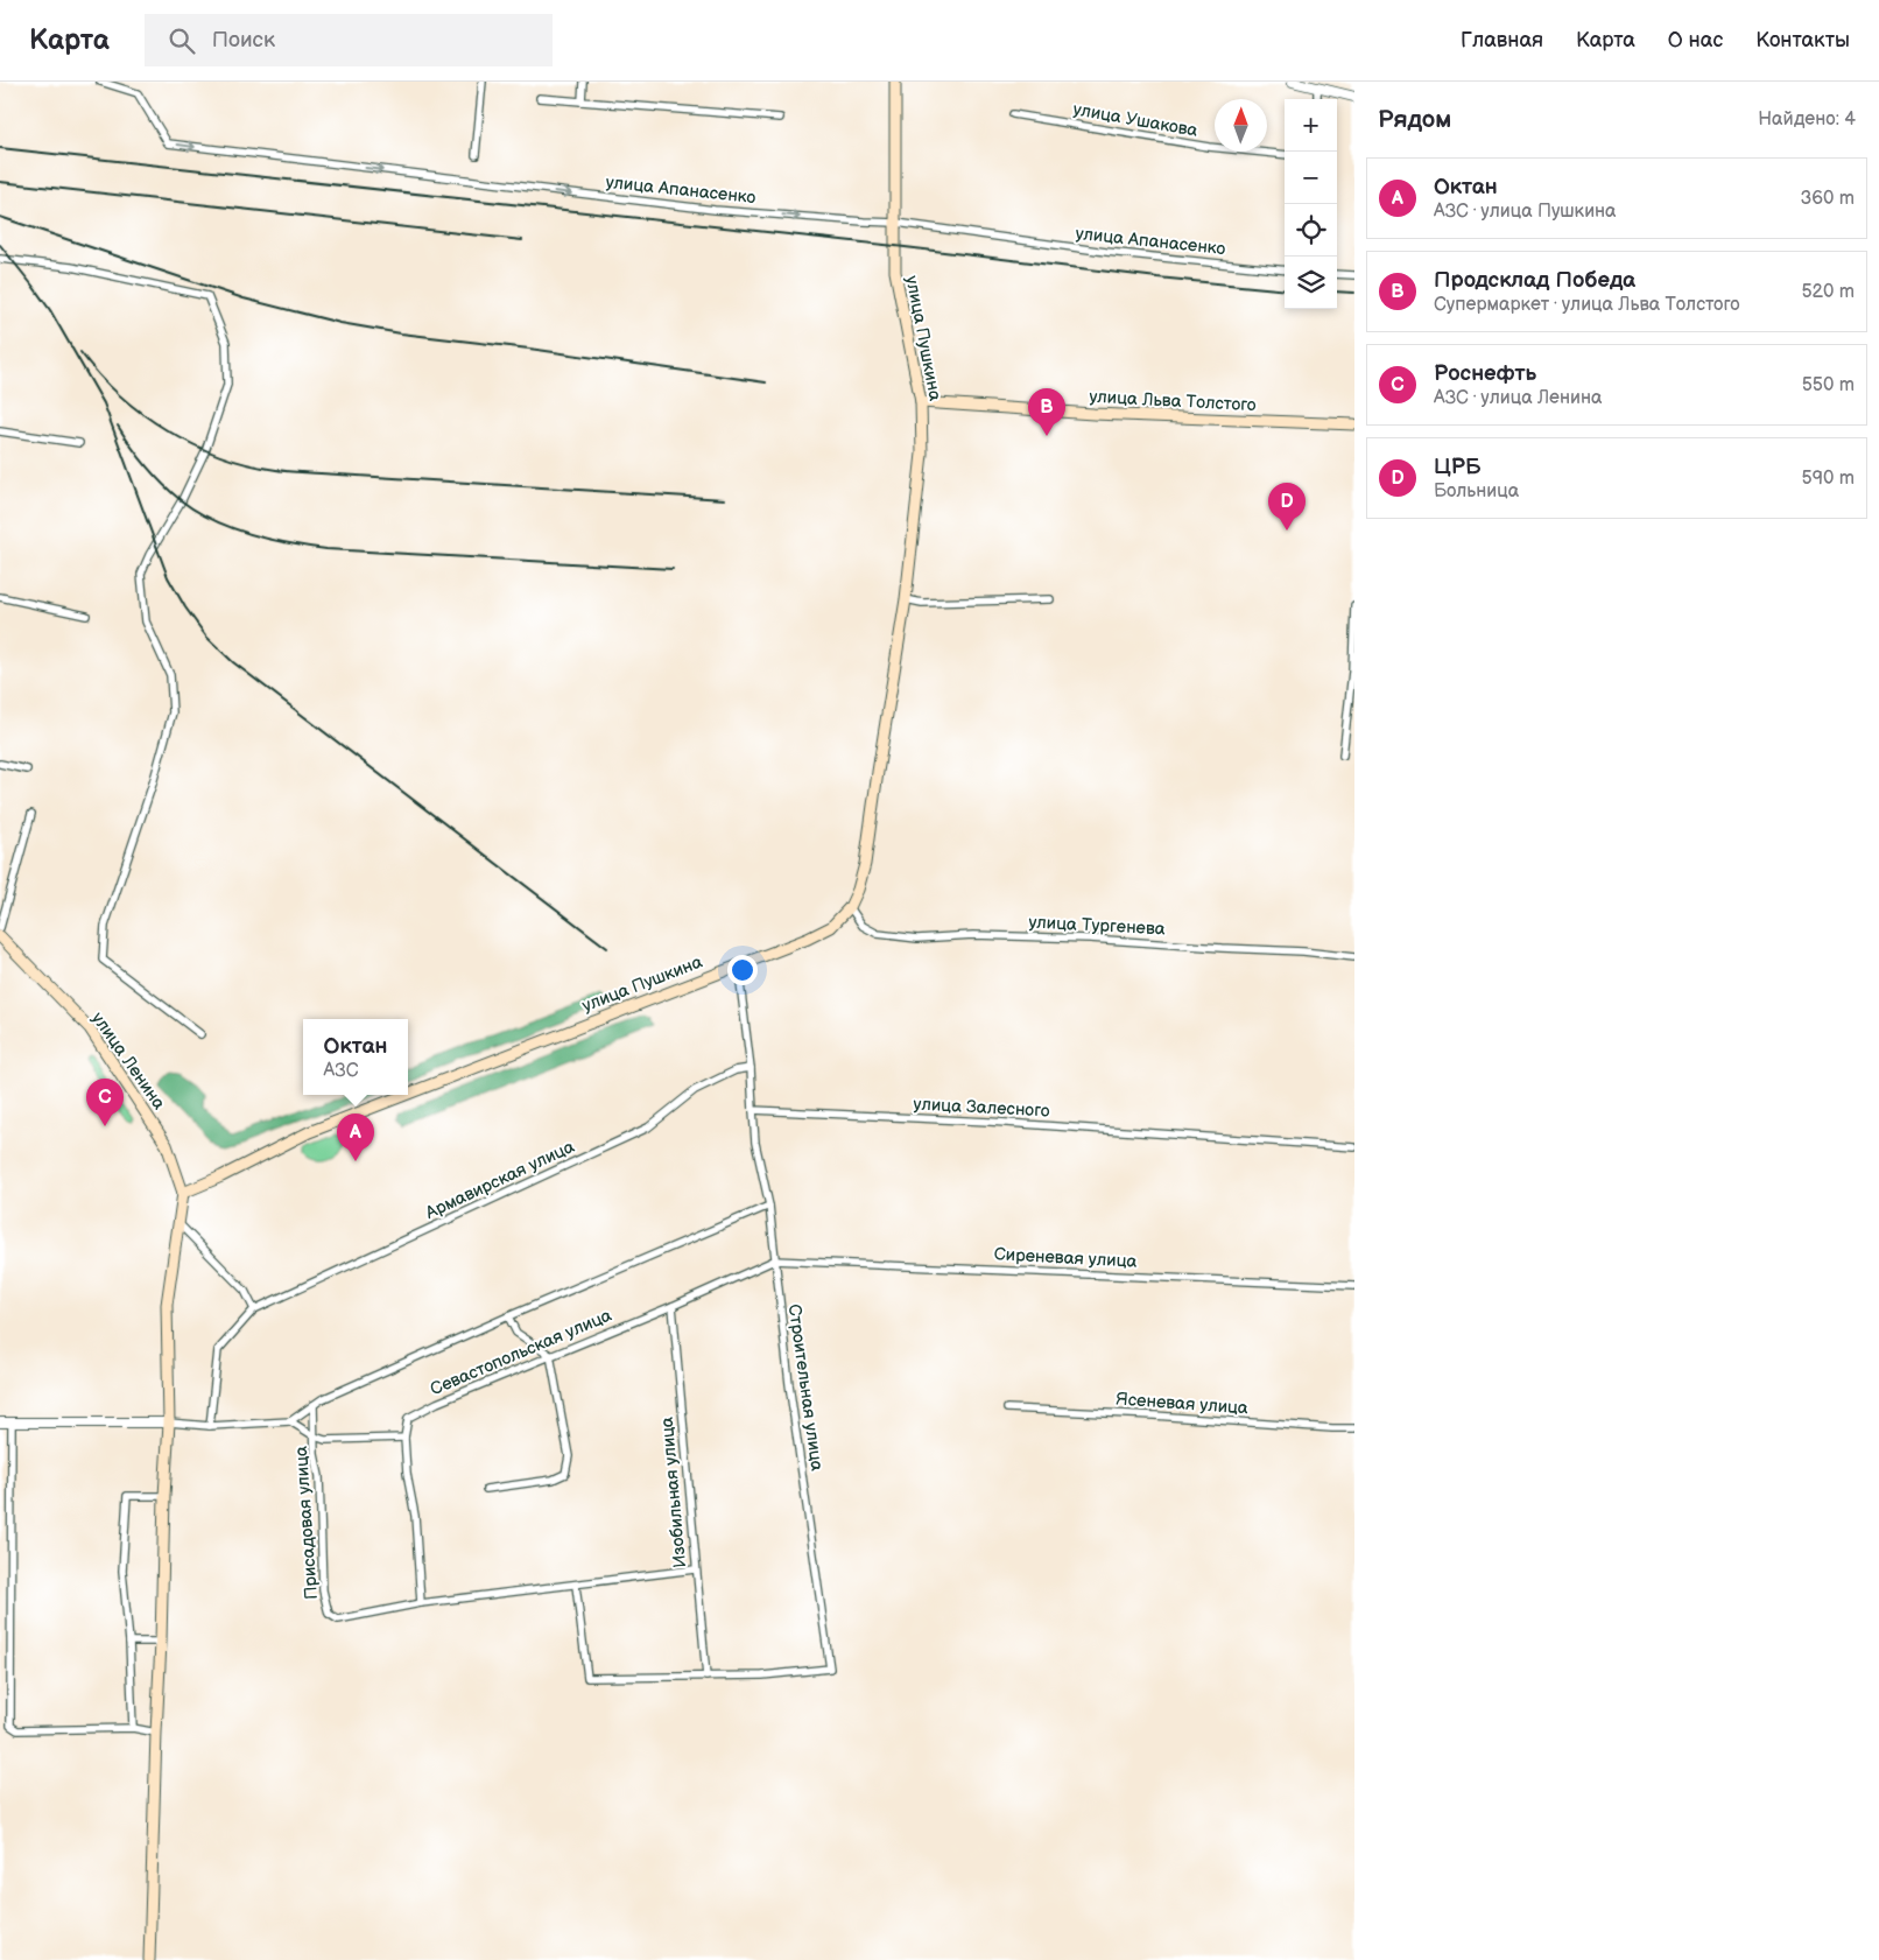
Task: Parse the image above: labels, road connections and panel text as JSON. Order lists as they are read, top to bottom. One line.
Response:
{"streets":{"main road":["улица Пушкина","улица Льва Толстого","улица Ленина"],"street":["улица Ушакова","улица Апанасенко","улица Тургенева","улица Залесного","Армавирская улица","Сиреневая улица","Севастопольская улица","Строительная улица","Ясеневая улица","Изобильная улица","Присадовая улица"]},"crossings":[["улица Апанасенко","улица Пушкина"],["улица Пушкина","улица Льва Толстого"],["улица Пушкина","улица Тургенева"],["улица Пушкина","улица Ленина"],["улица Залесного","Строительная улица"],["Сиреневая улица","Севастопольская улица"],["Сиреневая улица","Строительная улица"],["Севастопольская улица","Строительная улица"],["Севастопольская улица","Изобильная улица"],["Строительная улица","Изобильная улица"],["Изобильная улица","Присадовая улица"]],"one_way":["улица Апанасенко"],"north":"top","page":{"header":"Карта","search":"Поиск","nav":["Главная","Карта","О нас","Контакты"],"heading":["Рядом","Найдено: 4"],"map_buttons":["+","−"],"list":[{"mark":"A","name":"Октан","note":"АЗС · улица Пушкина","value":"360 m"},{"mark":"B","name":"Продсклад Победа","note":"Супермаркет · улица Льва Толстого","value":"520 m"},{"mark":"C","name":"Роснефть","note":"АЗС · улица Ленина","value":"550 m"},{"mark":"D","name":"ЦРБ","note":"Больница","value":"590 m"}],"pins":["B","D","C","A"],"popup":["Октан","АЗС"]}}
